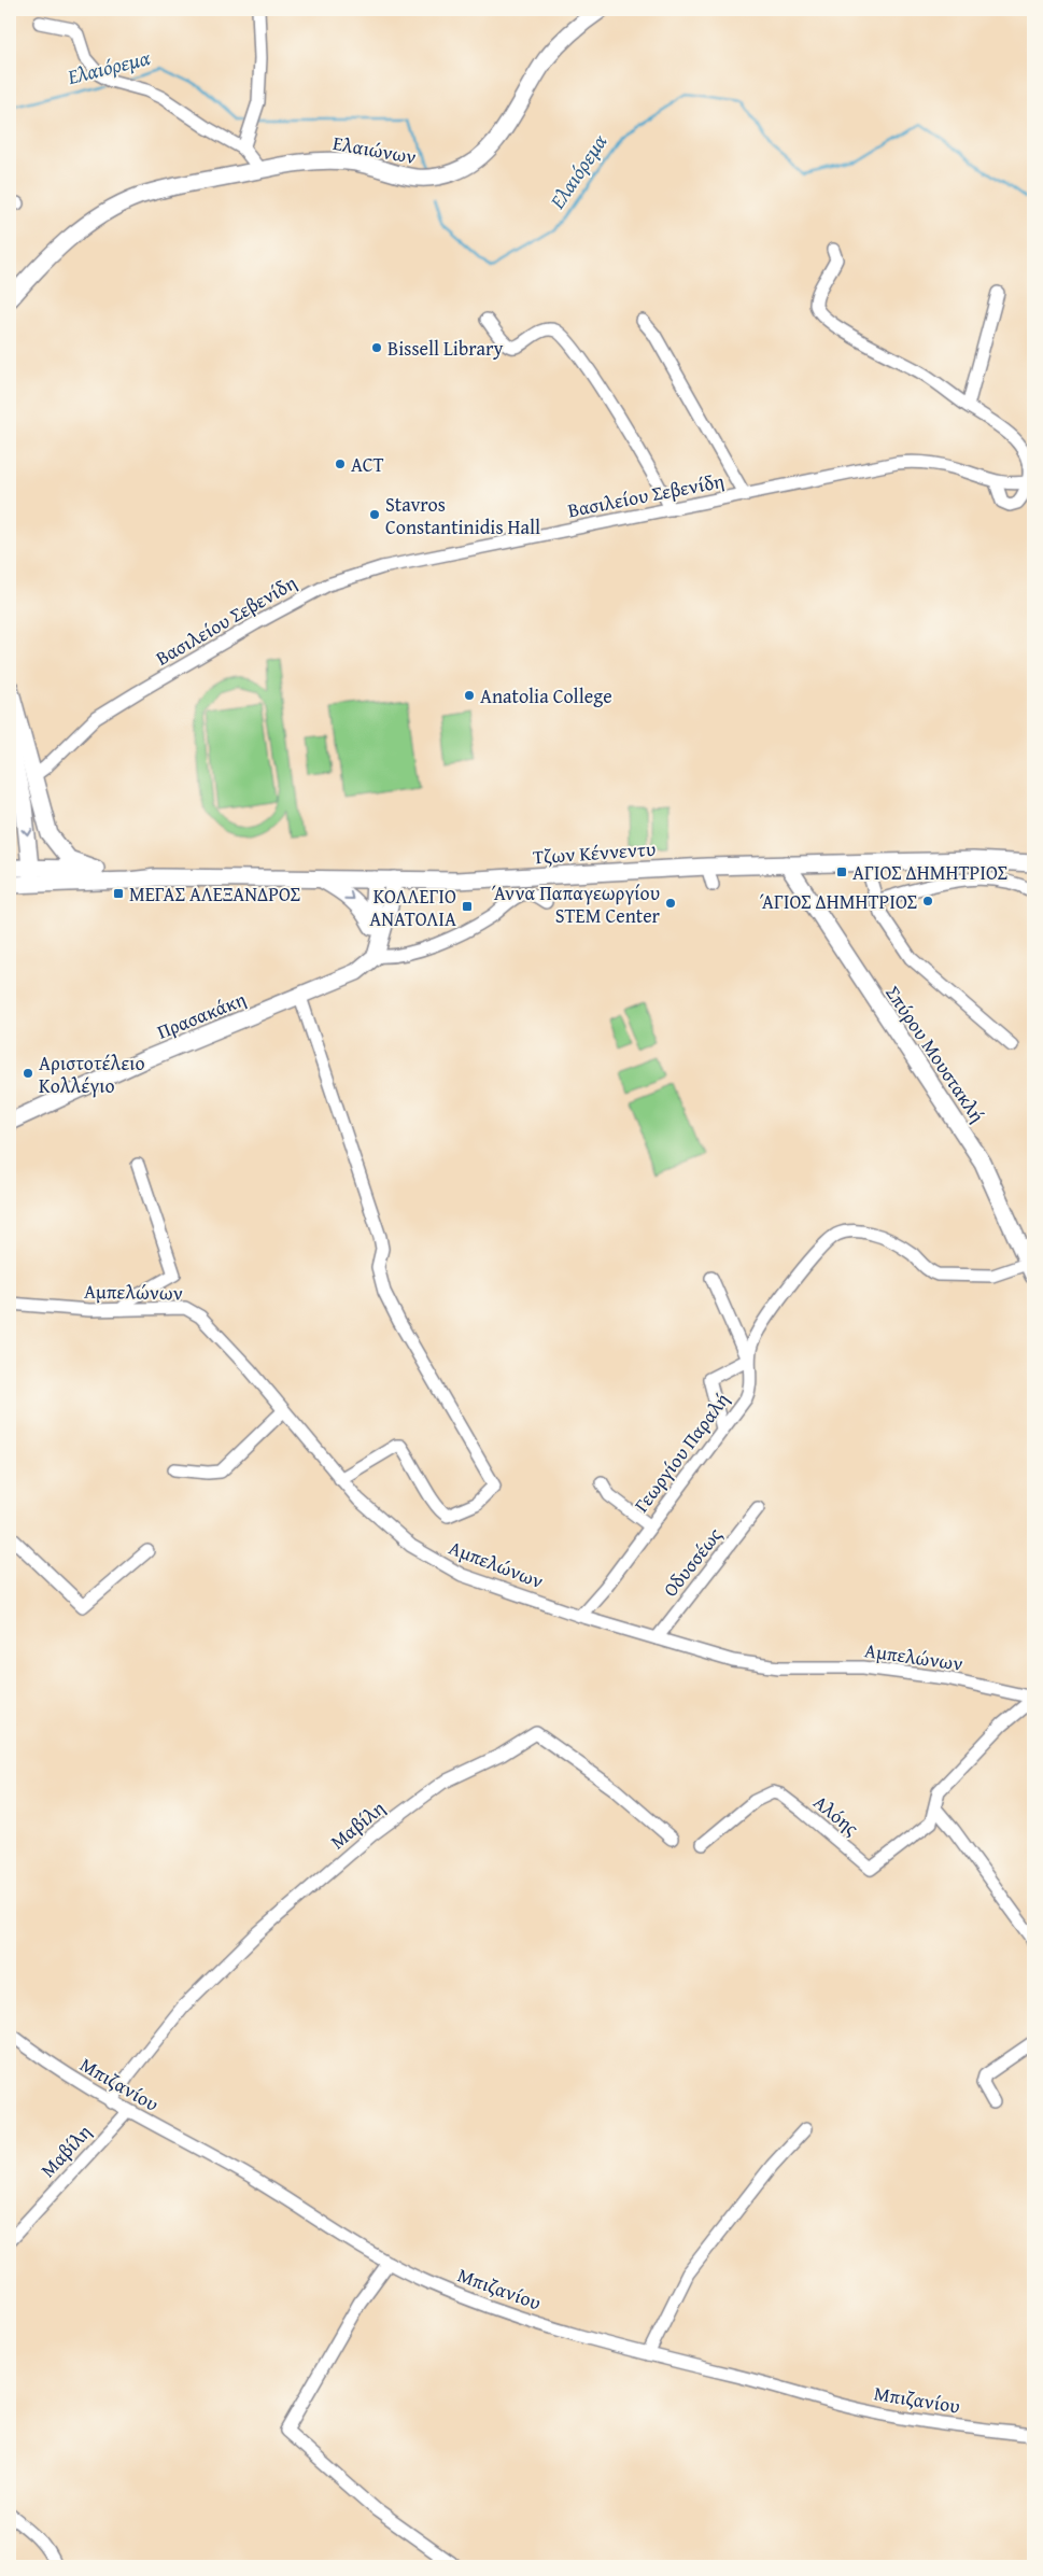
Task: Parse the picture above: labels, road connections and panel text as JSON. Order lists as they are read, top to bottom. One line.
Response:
{"streets":{"street":["Ελαιώνων","Βασιλείου Σεβενίδη","Τζων Κέννεντυ","Πρασακάκη","Σπύρου Μουστακλή","Αμπελώνων","Γεωργίου Παραλή","Οδυσσέως","Αλόης","Μαβίλη","Μπιζανίου"]},"crossings":[["Τζων Κέννεντυ","Σπύρου Μουστακλή"],["Σπύρου Μουστακλή","Γεωργίου Παραλή"],["Αμπελώνων","Γεωργίου Παραλή"],["Αμπελώνων","Οδυσσέως"],["Αμπελώνων","Αλόης"],["Μαβίλη","Μπιζανίου"]],"water":["Ελαιόρεμα"],"places":{"other":["Bissell Library","ACT","Stavros Constantinidis Hall","Anatolia College","ΆΓΙΟΣ ΔΗΜΗΤΡΙΟΣ","Άννα Παπαγεωργίου STEM Center","Αριστοτέλειο Κολλέγιο"],"transit":["ΑΓΙΟΣ ΔΗΜΗΤΡΙΟΣ","ΜΕΓΑΣ ΑΛΕΞΑΝΔΡΟΣ","ΚΟΛΛΕΓΙΟ ΑΝΑΤΟΛΙΑ"]}}
